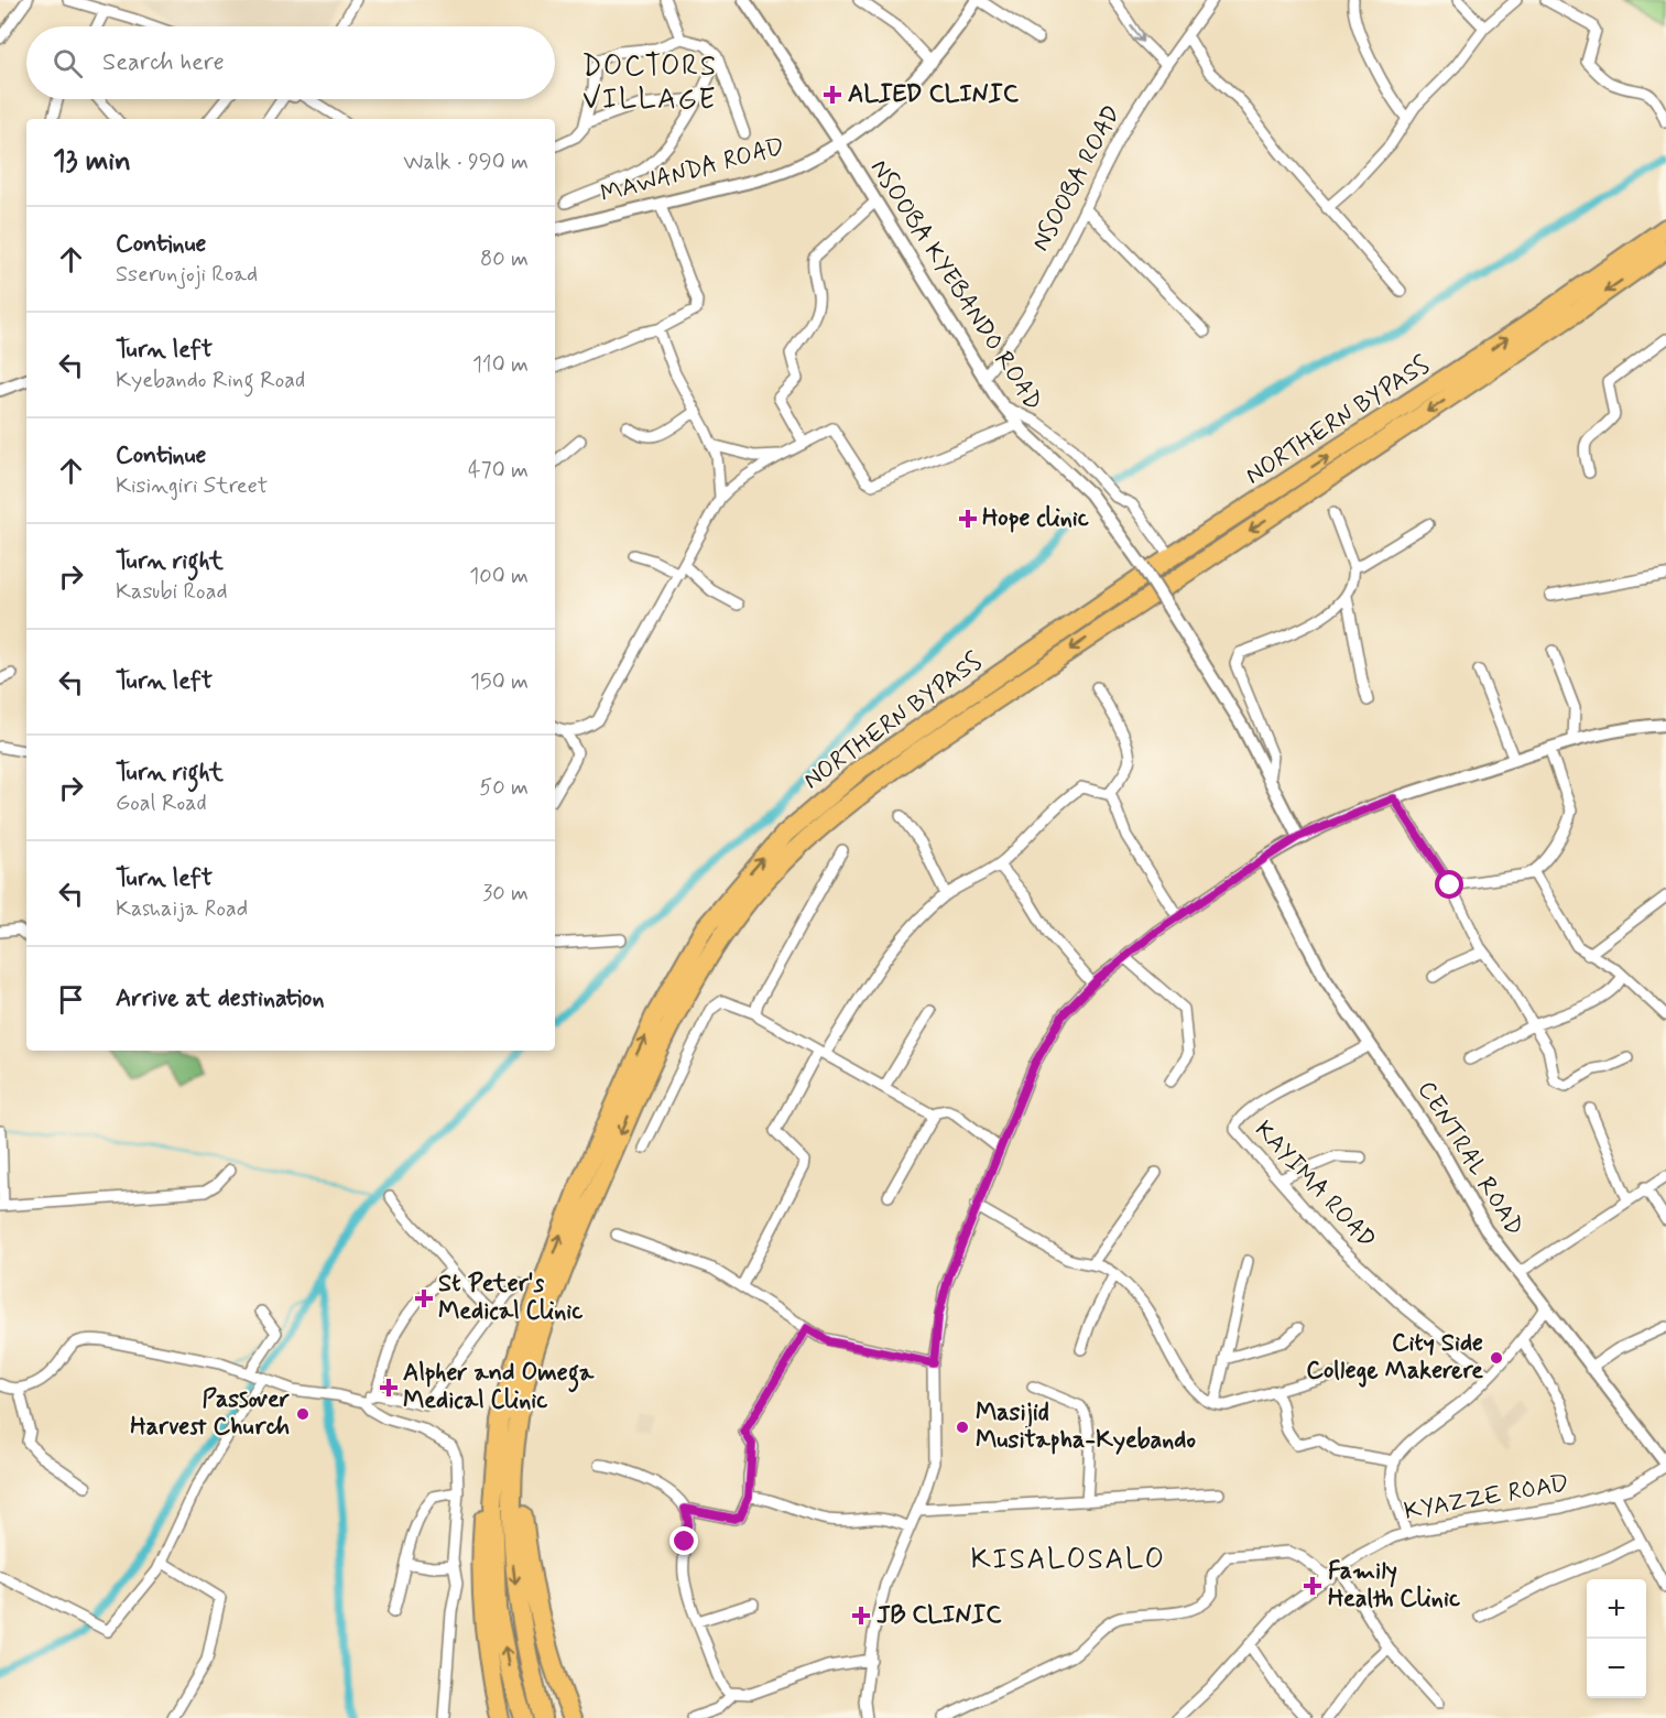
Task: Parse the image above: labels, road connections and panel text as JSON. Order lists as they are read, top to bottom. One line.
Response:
{"streets":{"highway":["NORTHERN BYPASS"],"street":["MAWANDA ROAD","NSOOBA ROAD","NSOOBA KYEBANDO ROAD","CENTRAL ROAD","KAYIMA ROAD","KYAZZE ROAD"]},"crossings":[["MAWANDA ROAD","NSOOBA KYEBANDO ROAD"],["NSOOBA ROAD","NSOOBA KYEBANDO ROAD"],["CENTRAL ROAD","KAYIMA ROAD"],["CENTRAL ROAD","KYAZZE ROAD"]],"districts":["DOCTORS VILLAGE","KISALOSALO"],"places":{"health":["ALIED CLINIC","Hope clinic","St Peter's Medical Clinic","Alpher and Omega Medical Clinic","Family Health Clinic","JB CLINIC"],"other":["City Side College Makerere","Passover Harvest Church","Masijid Musitapha-Kyebando"]},"page":{"search":"Search here","heading":["13 min","Walk · 990 m"],"list":[["Continue","Sserunjoji Road","80 m"],["Turn left","Kyebando Ring Road","110 m"],["Continue","Kisingiri Street","470 m"],["Turn right","Kasubi Road","100 m"],["Turn left","150 m"],["Turn right","Goal Road","50 m"],["Turn left","Kashaija Road","30 m"],"Arrive at destination"],"map_buttons":["+","−"]}}
